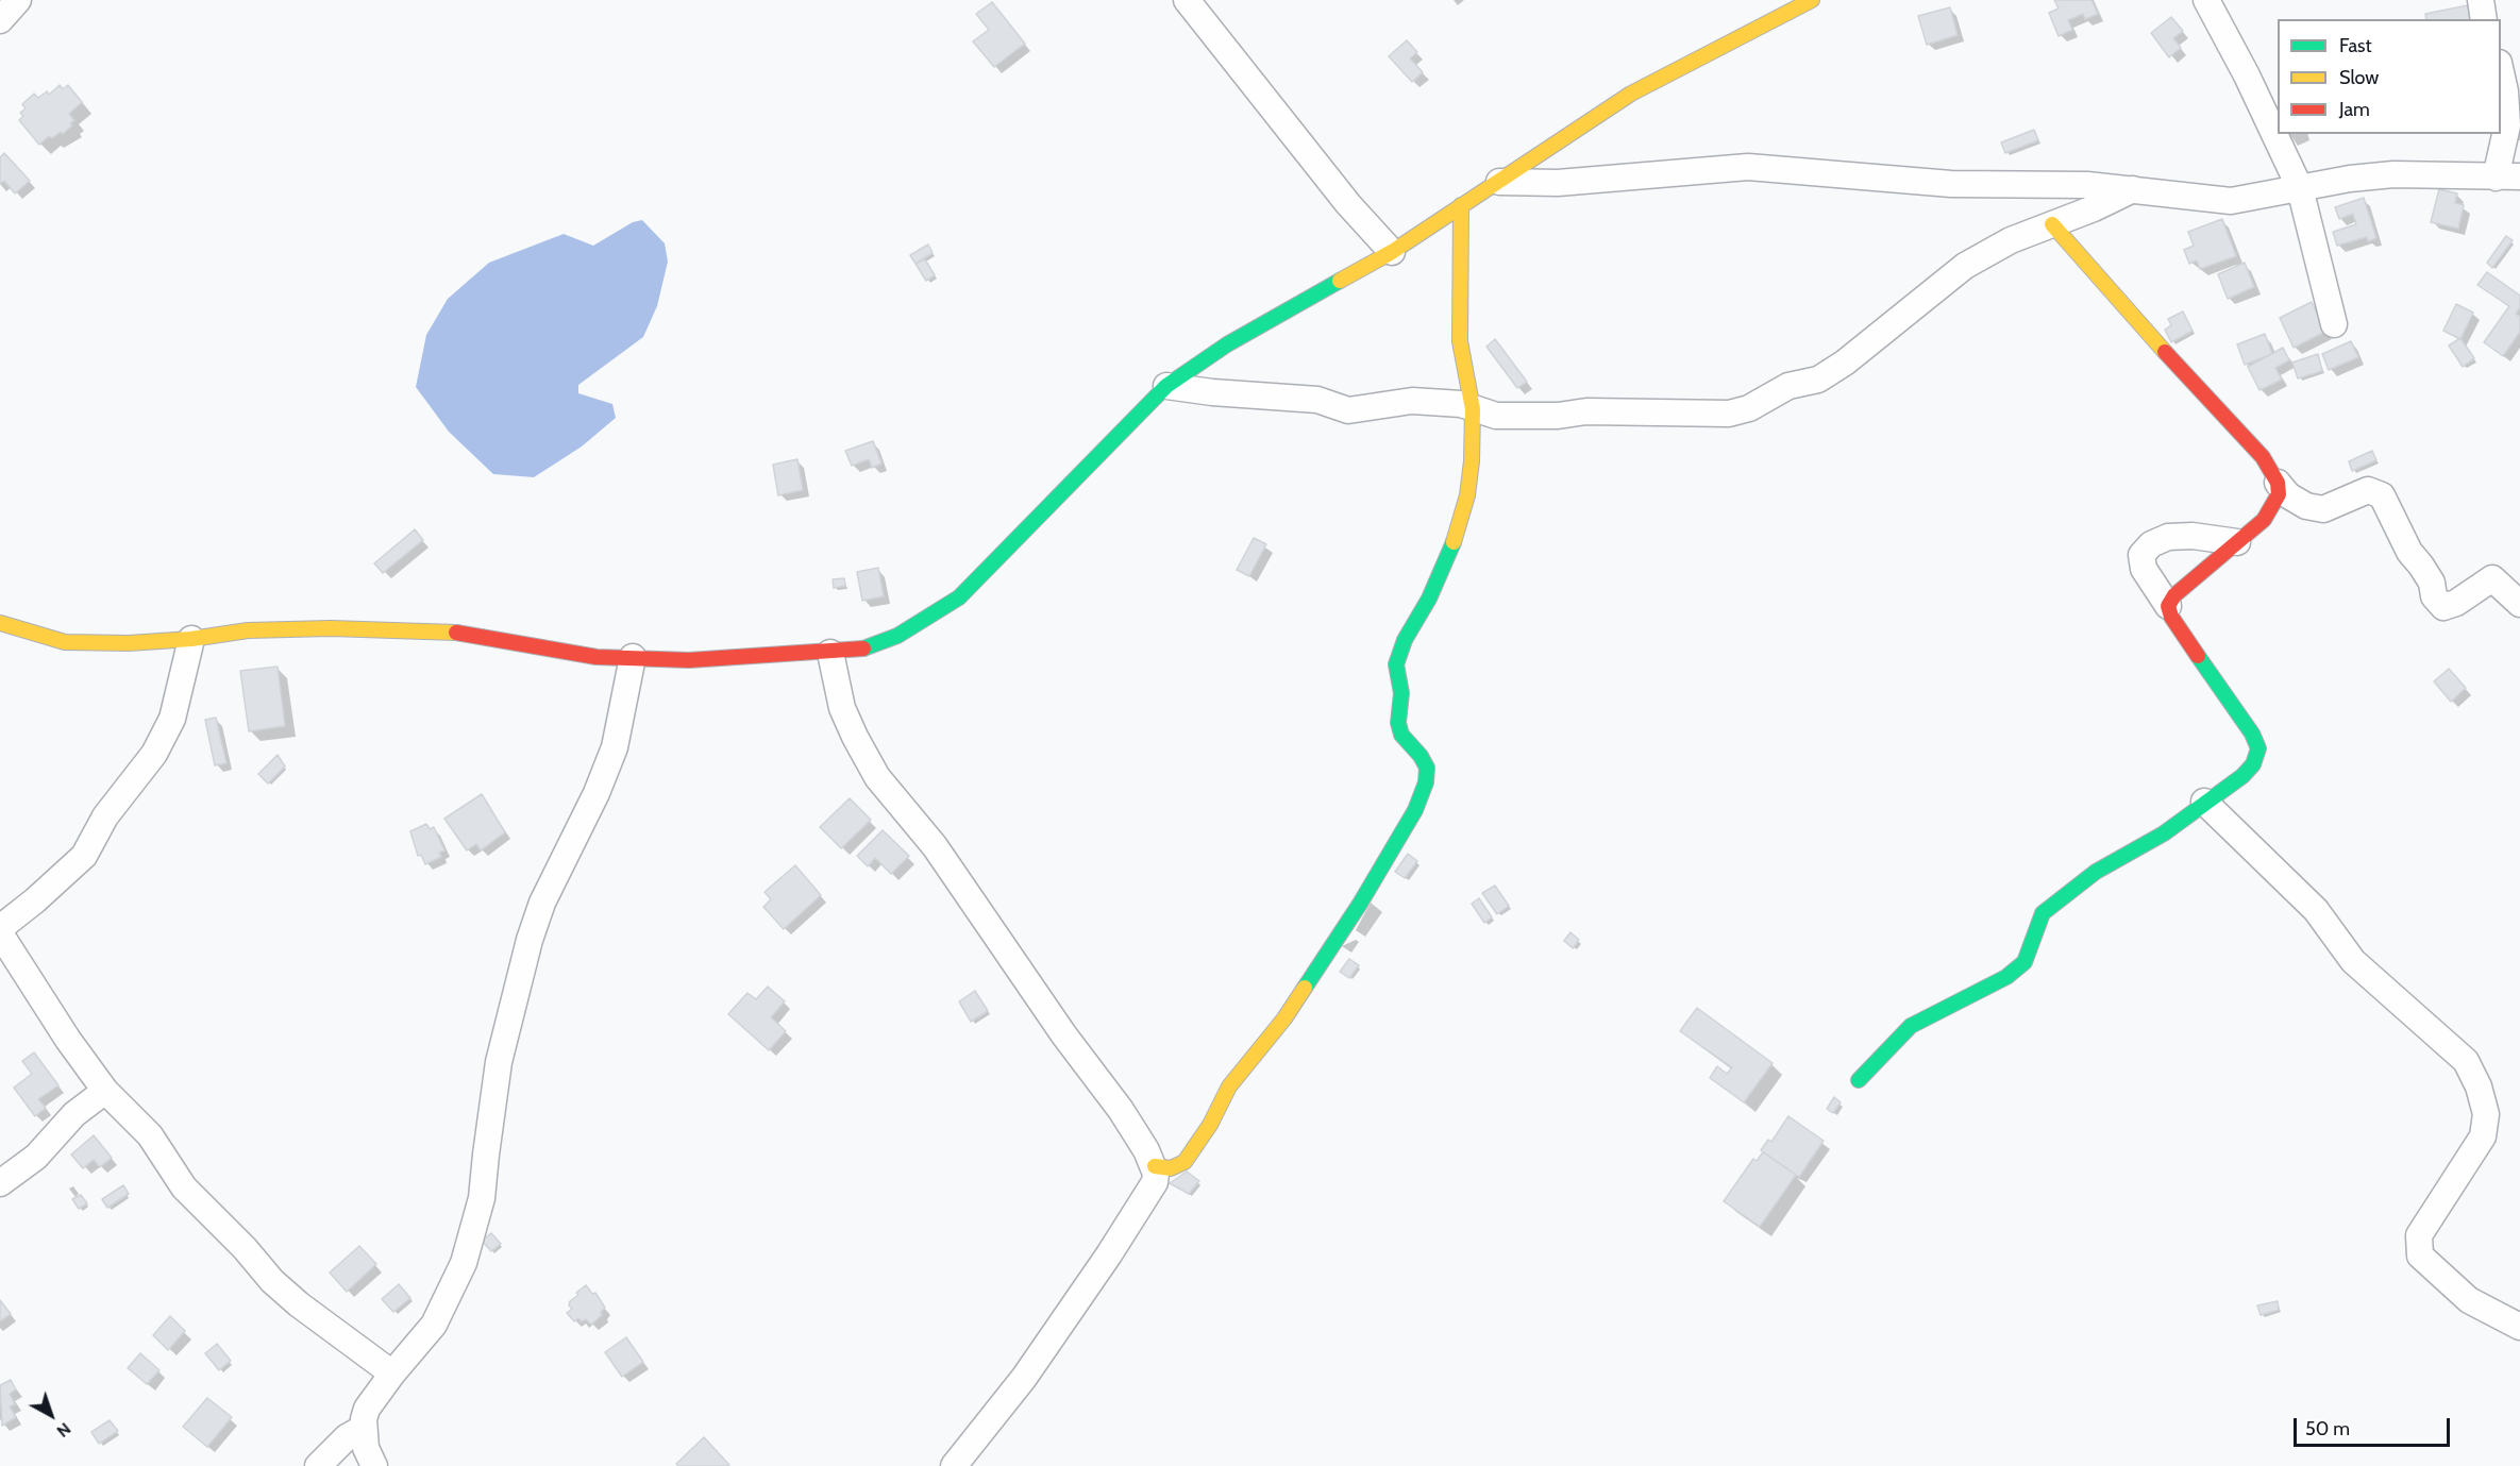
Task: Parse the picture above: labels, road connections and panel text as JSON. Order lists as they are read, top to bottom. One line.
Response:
{"legend":["Fast","Slow","Jam"],"scale_bar":"50 m","north":"bottom right"}
